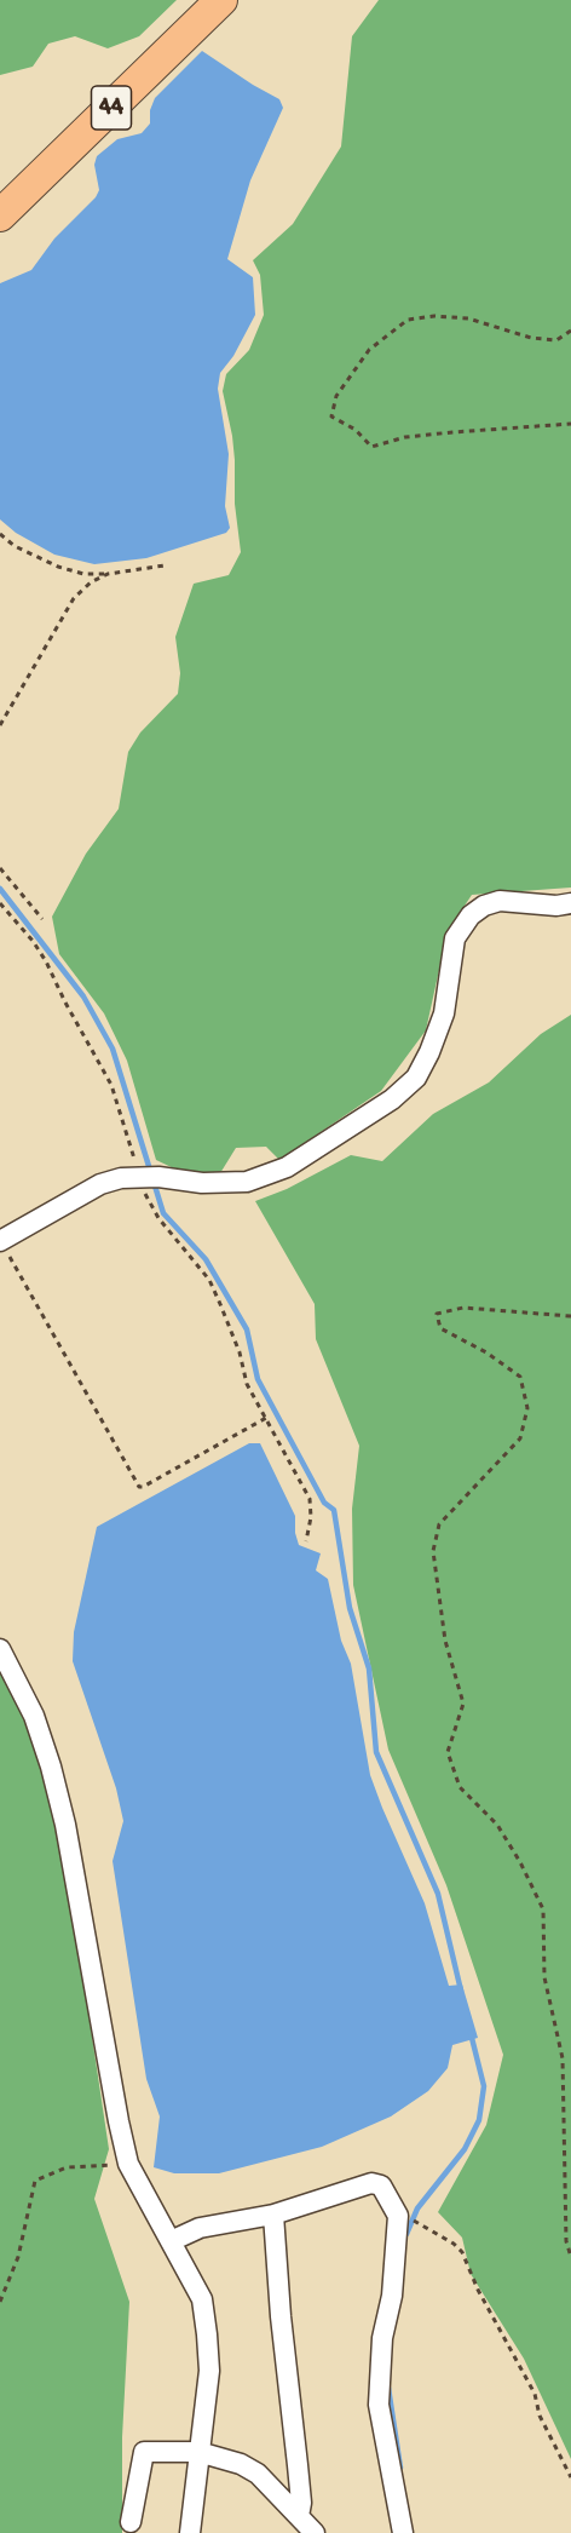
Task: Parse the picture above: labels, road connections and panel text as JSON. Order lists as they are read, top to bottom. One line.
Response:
{"streets":{"main road":["44"]}}
